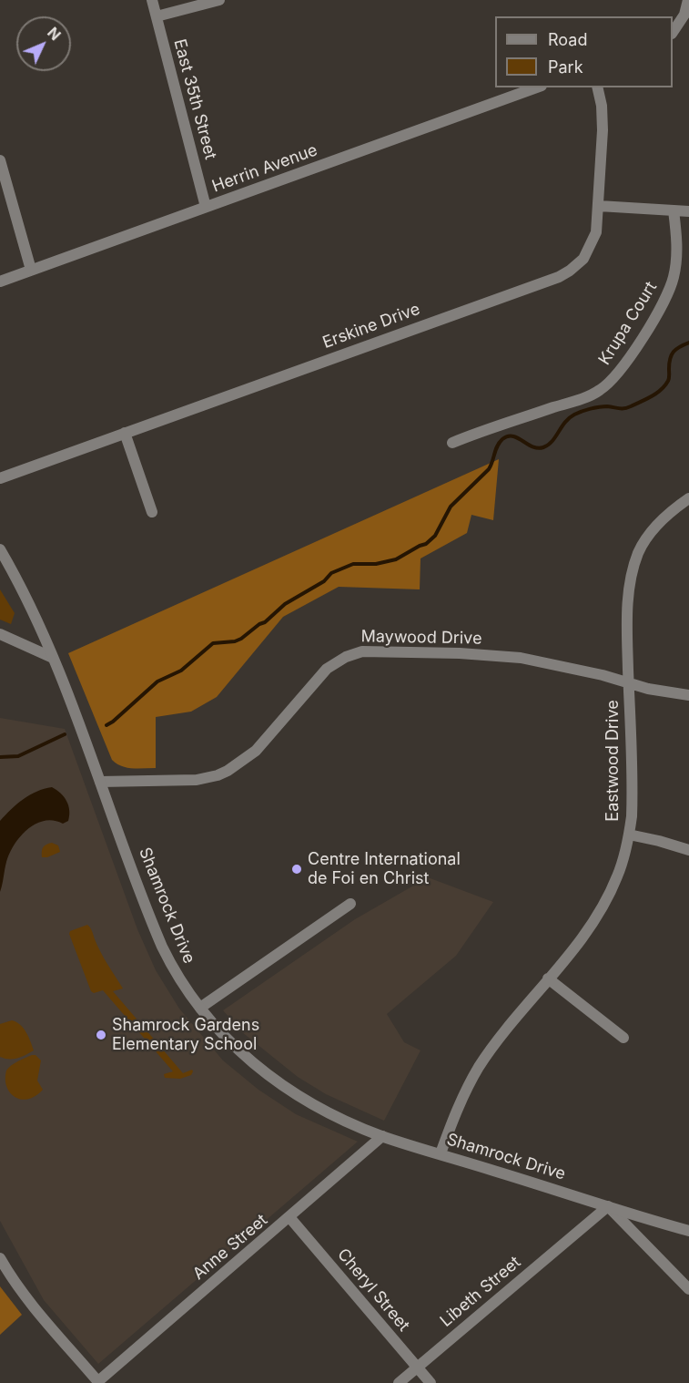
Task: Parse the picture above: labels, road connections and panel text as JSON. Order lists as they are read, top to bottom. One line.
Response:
{"streets":{"street":["East 35th Street","Herrin Avenue","Krupa Court","Erskine Drive","Maywood Drive","Eastwood Drive","Shamrock Drive","Anne Street","Cheryl Street","Libeth Street"]},"crossings":[["East 35th Street","Herrin Avenue"],["Maywood Drive","Eastwood Drive"],["Maywood Drive","Shamrock Drive"],["Eastwood Drive","Shamrock Drive"],["Shamrock Drive","Anne Street"],["Shamrock Drive","Libeth Street"],["Anne Street","Cheryl Street"],["Cheryl Street","Libeth Street"]],"places":["Centre International de Foi en Christ","Shamrock Gardens Elementary School"],"legend":["Road","Park"],"north":"top right"}
